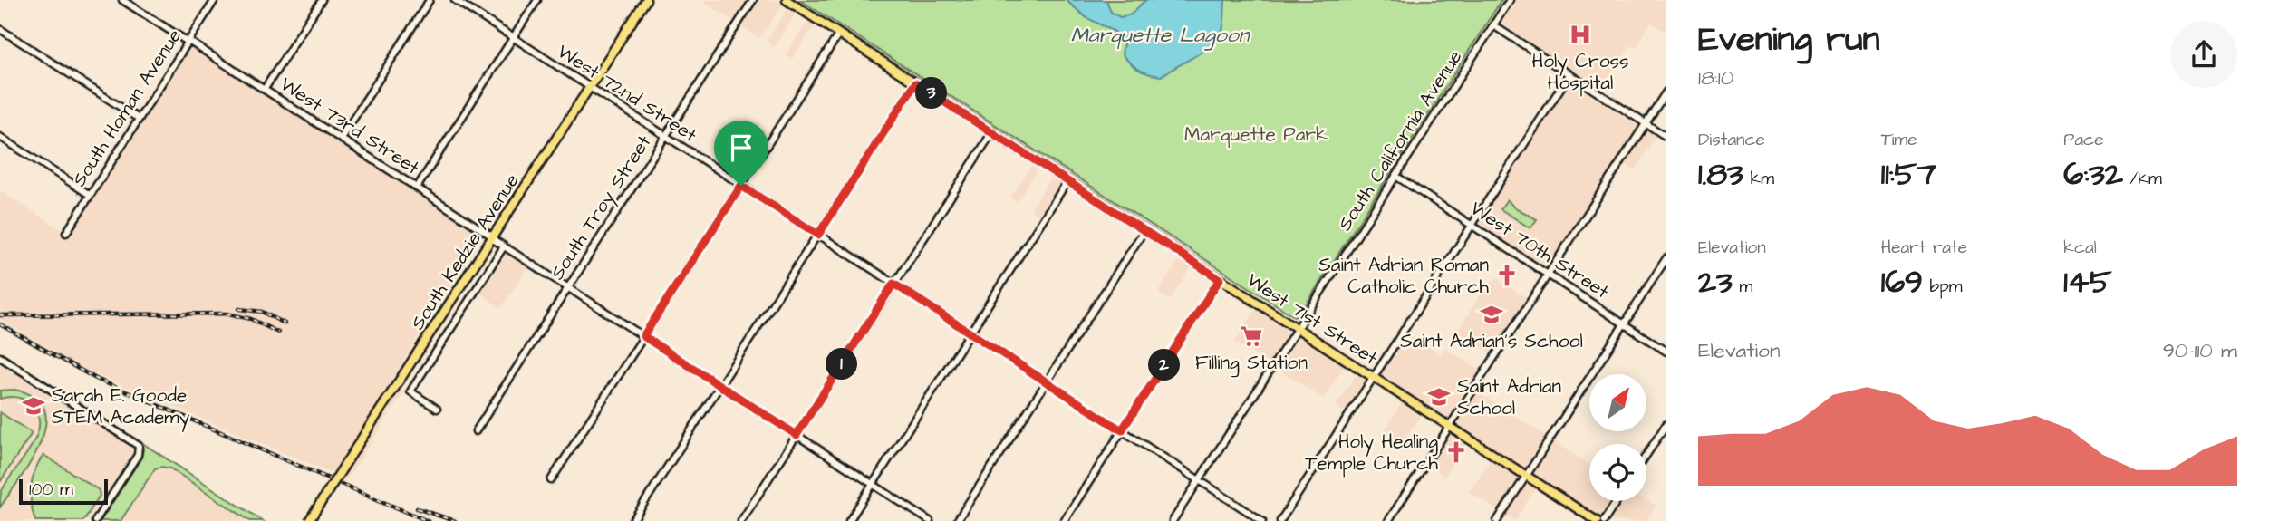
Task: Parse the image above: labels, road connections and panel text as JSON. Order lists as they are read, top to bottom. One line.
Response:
{"streets":{"main road":["South Kedzie Avenue","West 71st Street"],"street":["West 72nd Street","South Homan Avenue","West 73rd Street","South California Avenue","South Troy Street","West 70th Street"]},"crossings":[["West 72nd Street","South California Avenue"],["West 72nd Street","South Troy Street"],["West 72nd Street","South Kedzie Avenue"],["South Homan Avenue","West 73rd Street"],["West 73rd Street","South Troy Street"],["West 73rd Street","South Kedzie Avenue"],["South California Avenue","West 70th Street"],["South California Avenue","West 71st Street"]],"water":["Marquette Lagoon"],"parks":["Marquette Park"],"places":{"hospital":["Holy Cross Hospital"],"church":["Saint Adrian Roman Catholic Church","Holy Healing Temple Church"],"school or university":["Saint Adrian's School","Saint Adrian School","Sarah E. Goode STEM Academy"],"supermarket":["Filling Station"]},"scale_bar":"100 m","north":"top right","page":{"heading":["Evening run","18:10"],"pins":["3","1","2"],"stats":[["Distance","1.83 km"],["Time","11:57"],["Pace","6:32 /km"],["Elevation","23 m"],["Heart rate","169 bpm"],["kcal","145"]],"chart":["Elevation","90–110 m"],"scale":"100 m"}}
